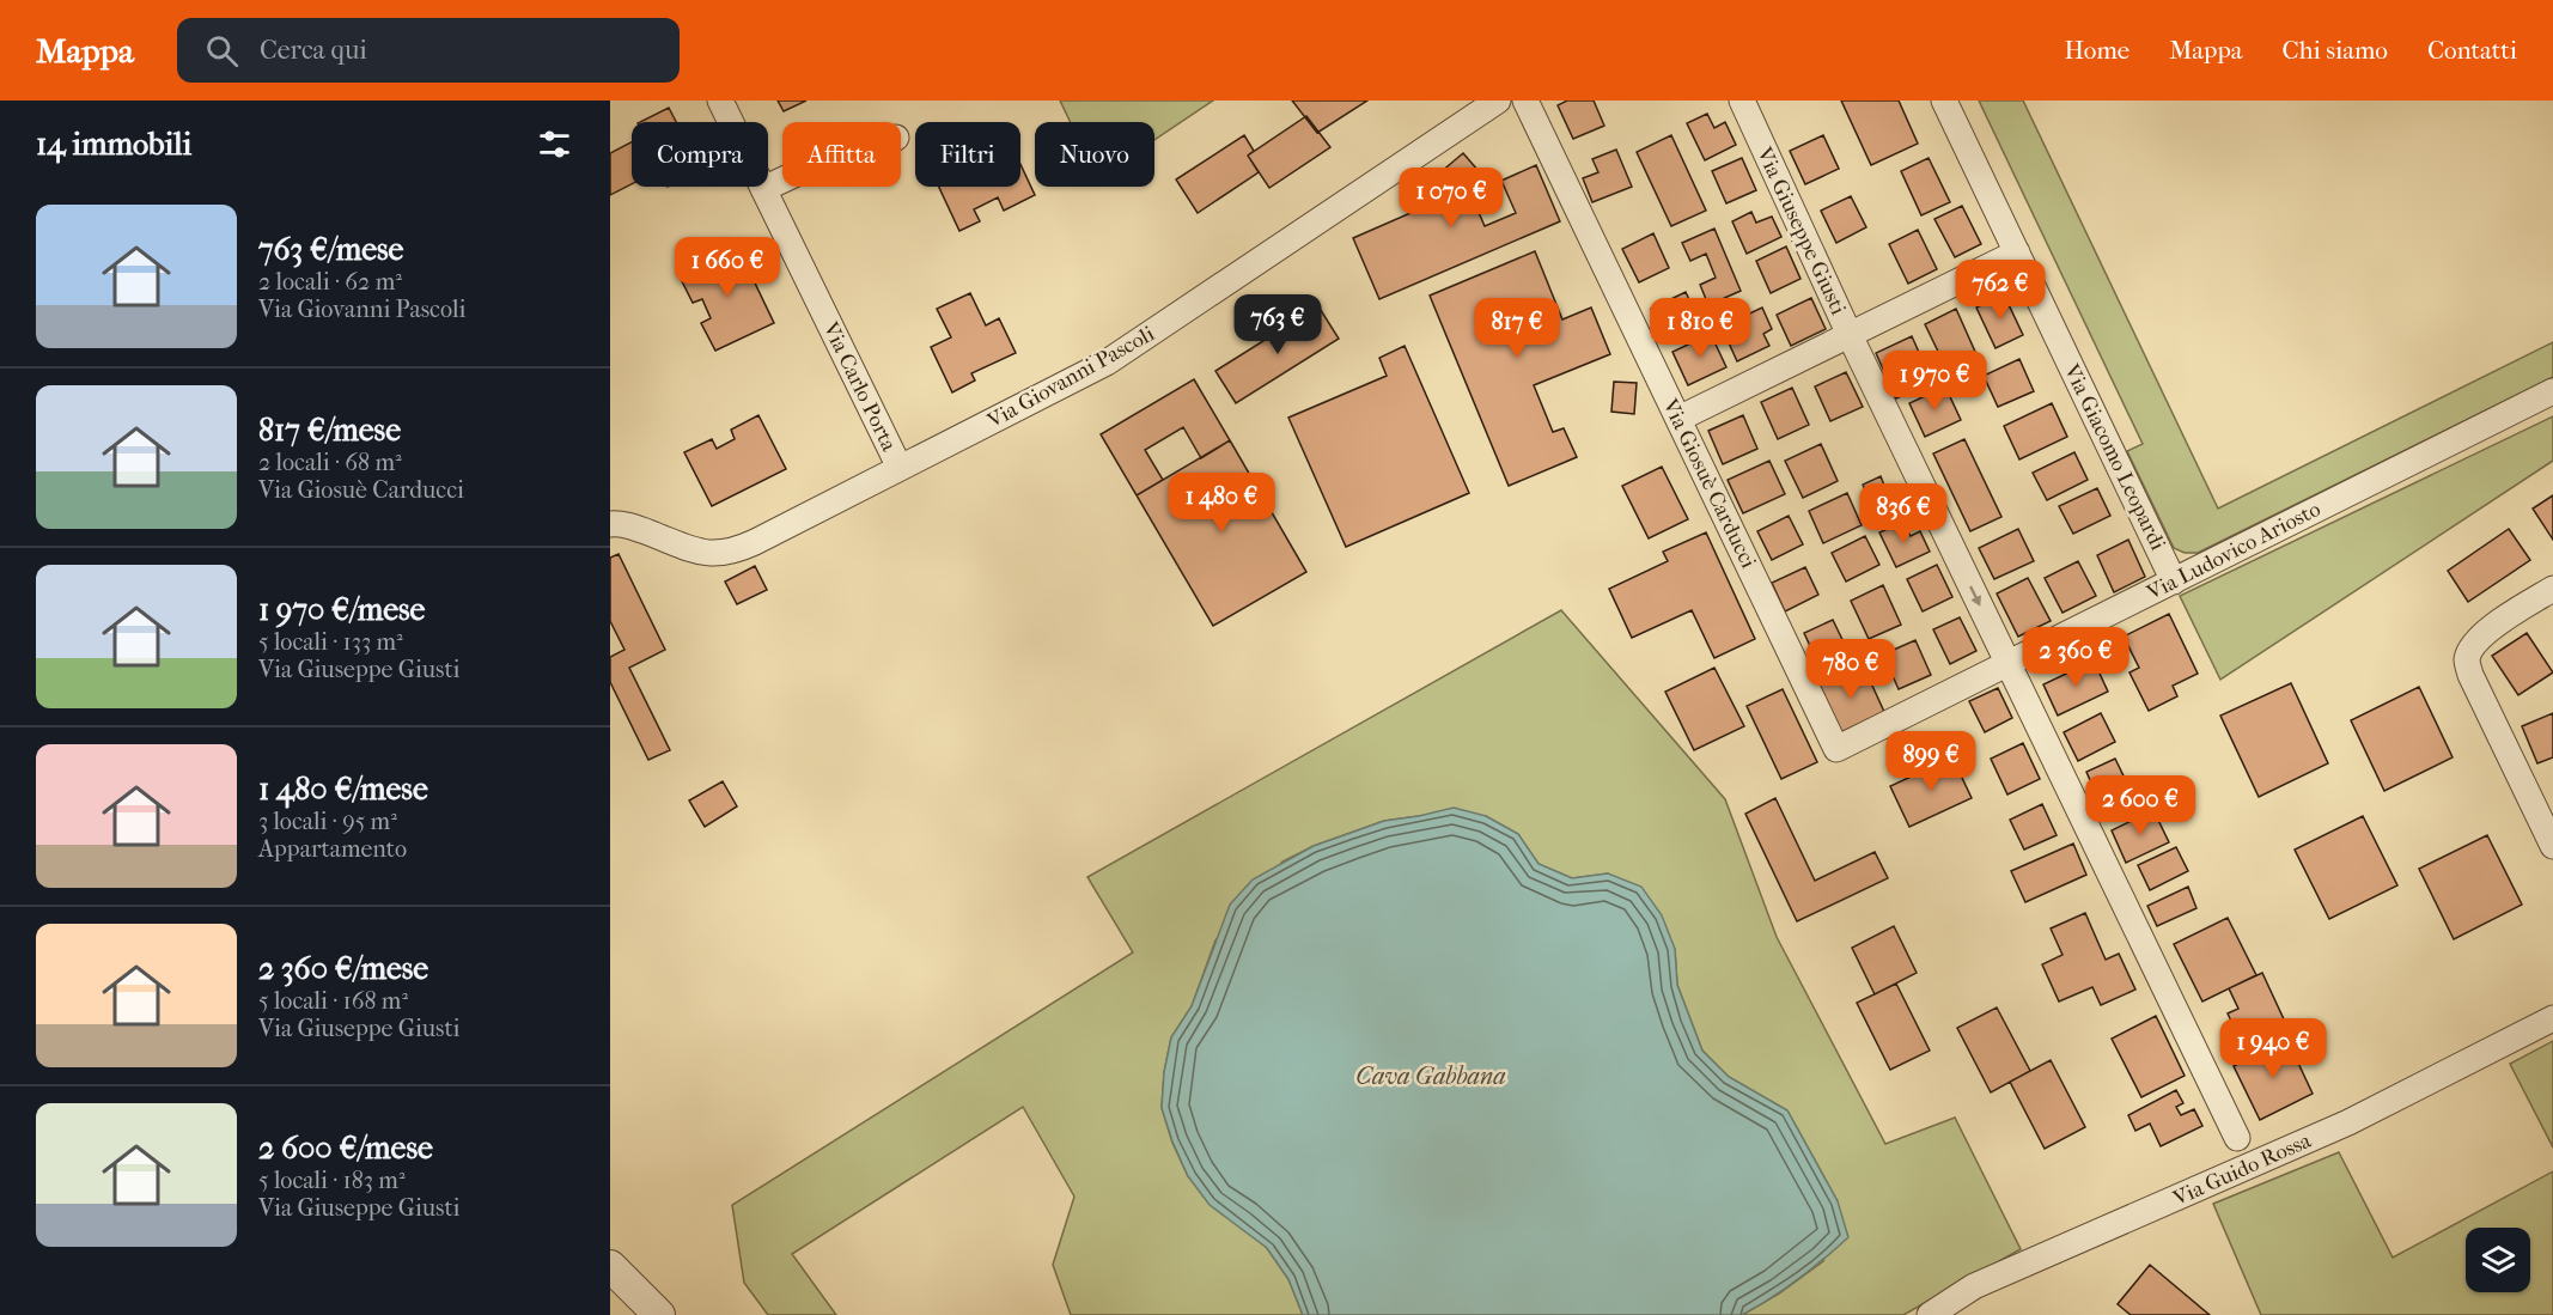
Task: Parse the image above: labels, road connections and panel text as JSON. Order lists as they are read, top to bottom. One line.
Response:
{"streets":{"street":["Via Giuseppe Giusti","Via Giovanni Pascoli","Via Carlo Porta","Via Giacomo Leopardi","Via Giosuè Carducci","Via Ludovico Ariosto","Via Guido Rossa"]},"crossings":[["Via Giuseppe Giusti","Via Ludovico Ariosto"],["Via Giovanni Pascoli","Via Carlo Porta"],["Via Giacomo Leopardi","Via Ludovico Ariosto"],["Via Giosuè Carducci","Via Ludovico Ariosto"]],"water":["Cava Gabbana"],"page":{"header":"Mappa","search":"Cerca qui","nav":["Home","Mappa","Chi siamo","Contatti"],"heading":"14 immobili","chip":["Compra","Affitta","Filtri","Nuovo"],"price":["1 070 €","1 660 €","762 €","763 €","817 €","1 810 €","1 970 €","1 480 €","836 €","2 360 €","780 €","899 €","2 600 €","1 940 €"],"list":[{"name":"763 €/mese","note":"2 locali · 62 m² · Via Giovanni Pascoli"},{"name":"817 €/mese","note":"2 locali · 68 m² · Via Giosuè Carducci"},{"name":"1 970 €/mese","note":"5 locali · 133 m² · Via Giuseppe Giusti"},{"name":"1 480 €/mese","note":"3 locali · 95 m² · Appartamento"},{"name":"2 360 €/mese","note":"5 locali · 168 m² · Via Giuseppe Giusti"},{"name":"2 600 €/mese","note":"5 locali · 183 m² · Via Giuseppe Giusti"}]}}
